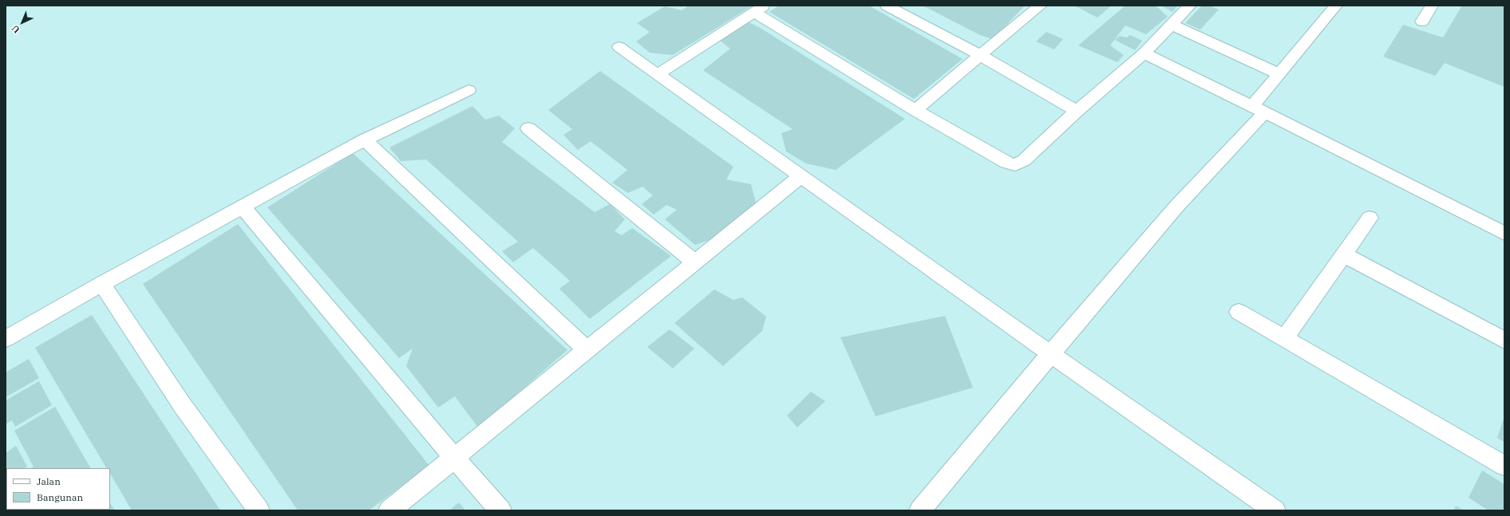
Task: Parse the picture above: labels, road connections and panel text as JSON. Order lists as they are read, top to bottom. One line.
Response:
{"legend":["Jalan","Bangunan"],"north":"bottom left"}
